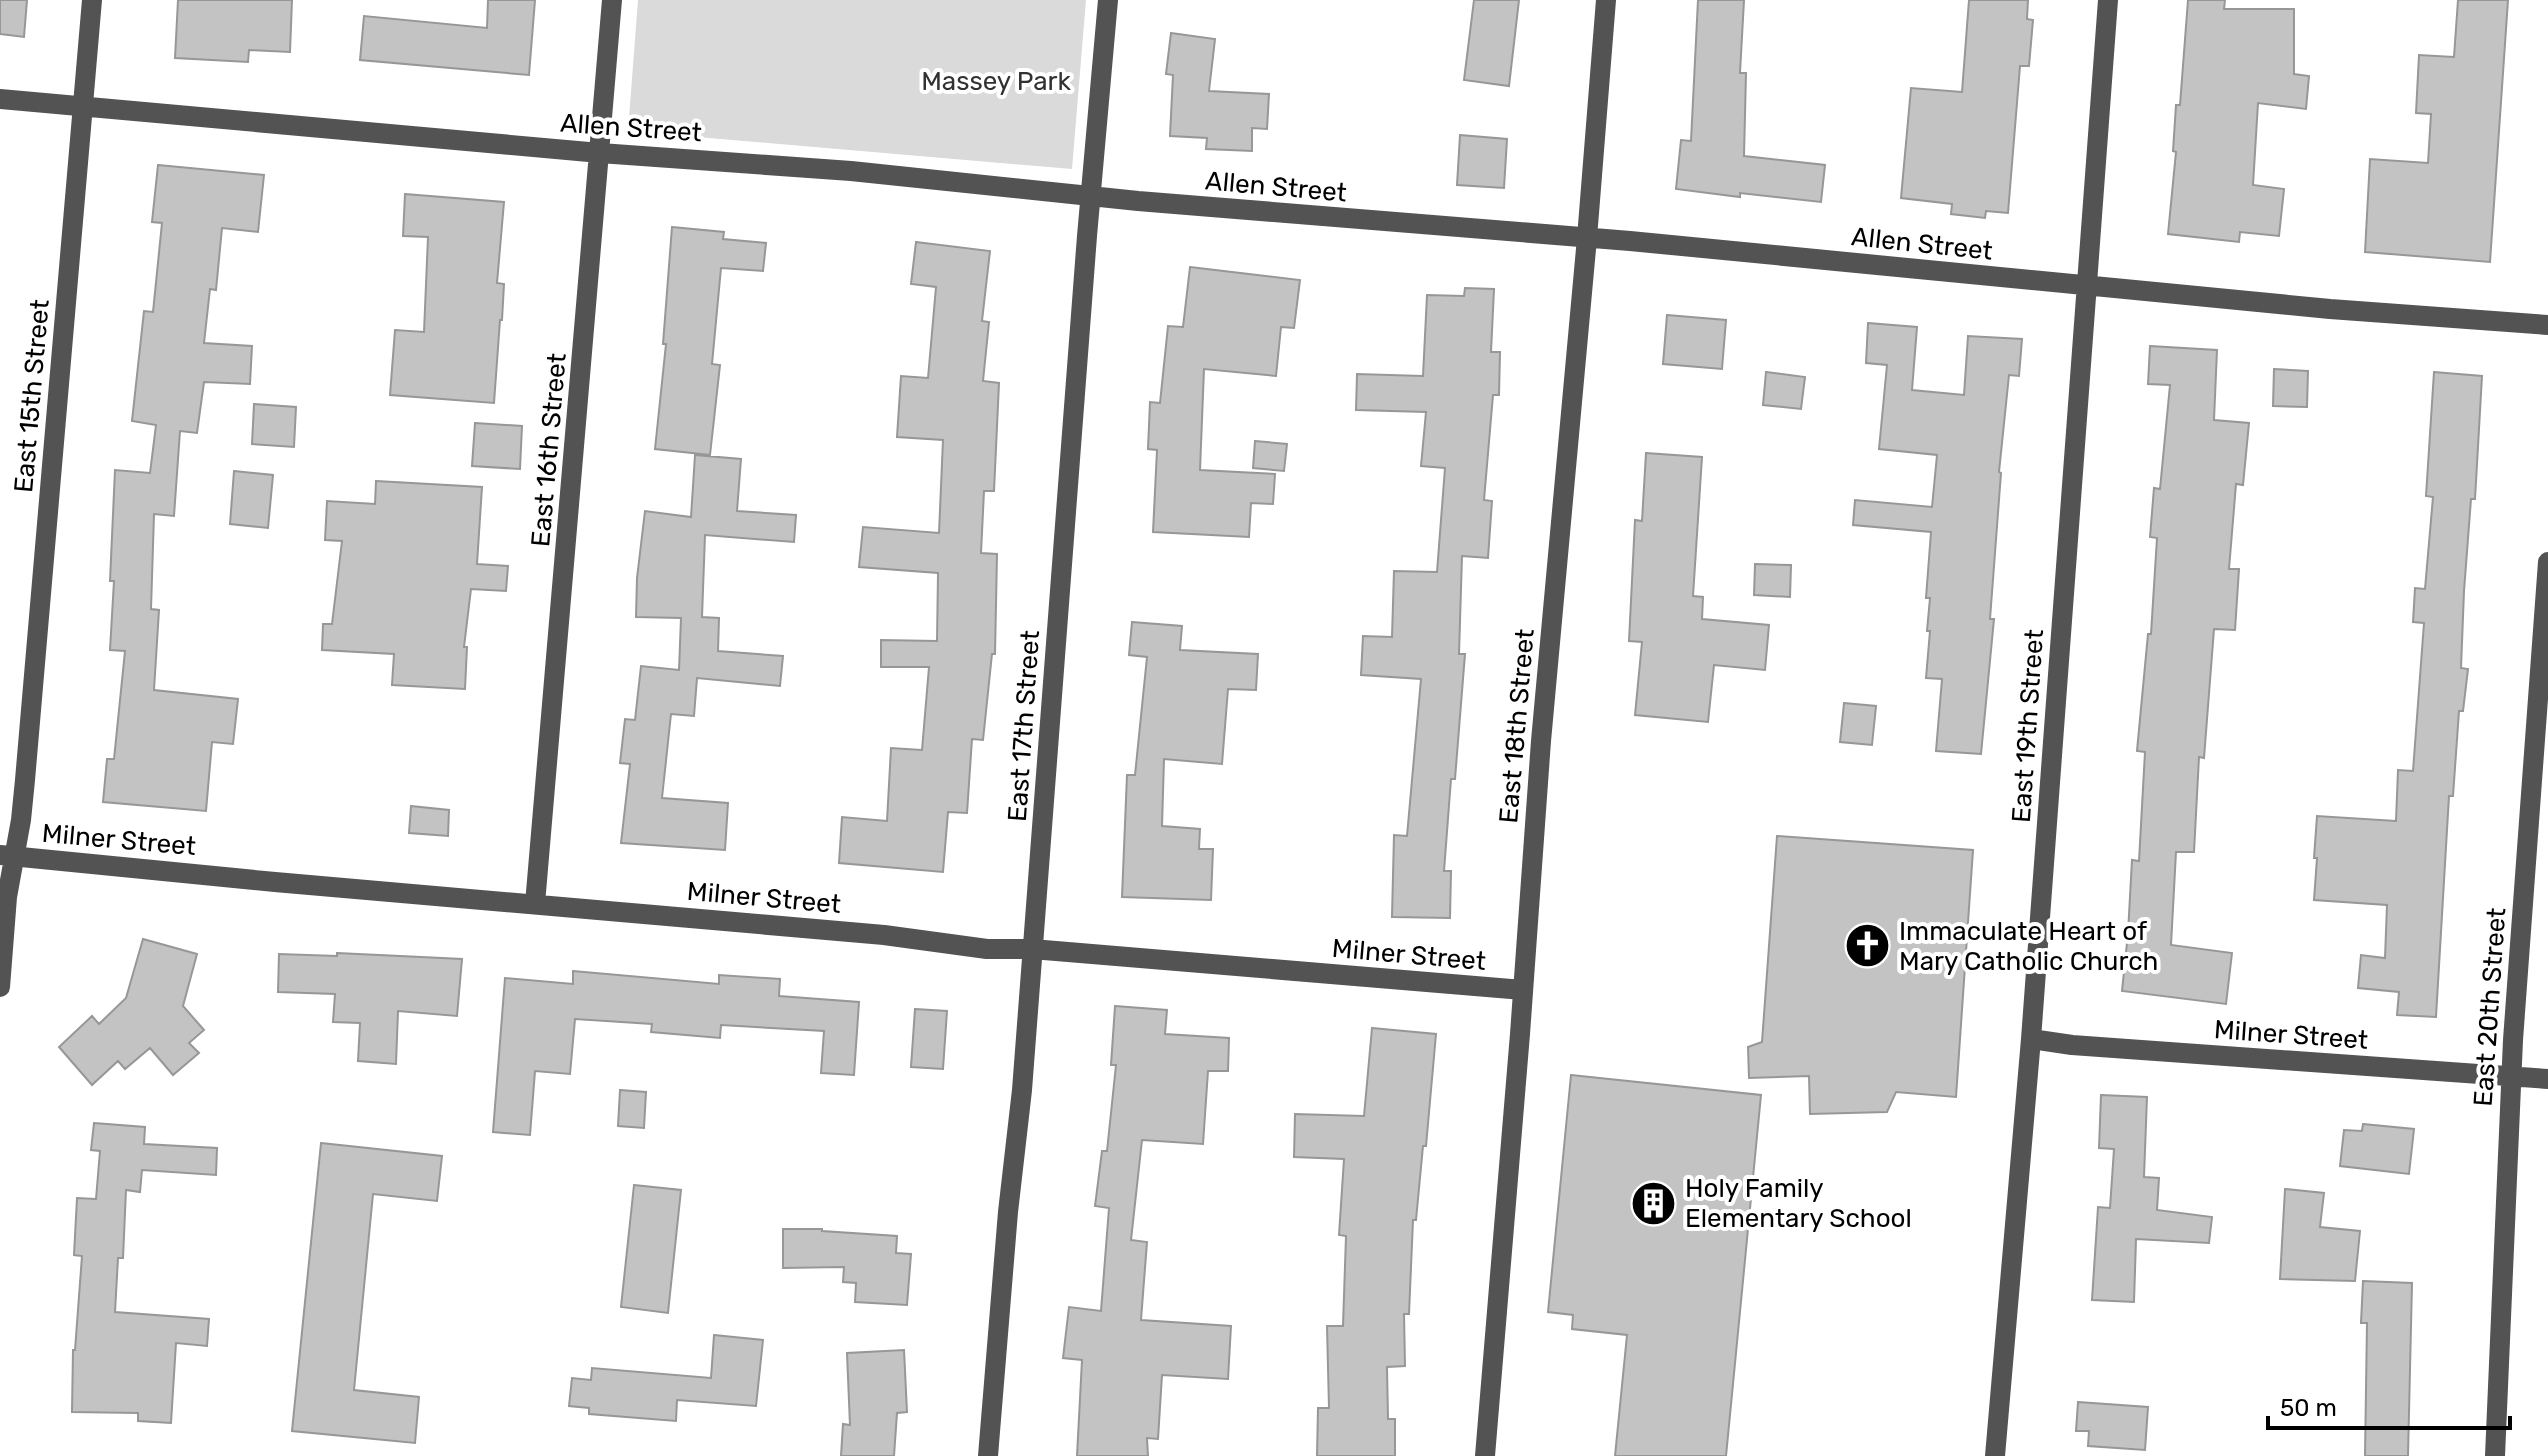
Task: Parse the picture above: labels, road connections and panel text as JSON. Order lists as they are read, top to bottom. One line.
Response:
{"streets":{"street":["Allen Street","East 15th Street","East 16th Street","East 17th Street","East 18th Street","East 19th Street","Milner Street","East 20th Street"]},"crossings":[["Allen Street","East 15th Street"],["Allen Street","East 16th Street"],["Allen Street","East 17th Street"],["Allen Street","East 18th Street"],["Allen Street","East 19th Street"],["East 15th Street","Milner Street"],["East 16th Street","Milner Street"],["East 17th Street","Milner Street"],["East 18th Street","Milner Street"],["East 19th Street","Milner Street"],["Milner Street","East 20th Street"]],"parks":["Massey Park"],"places":{"church":["Immaculate Heart of Mary Catholic Church"],"building":["Holy Family Elementary School"]},"scale_bar":"50 m"}
